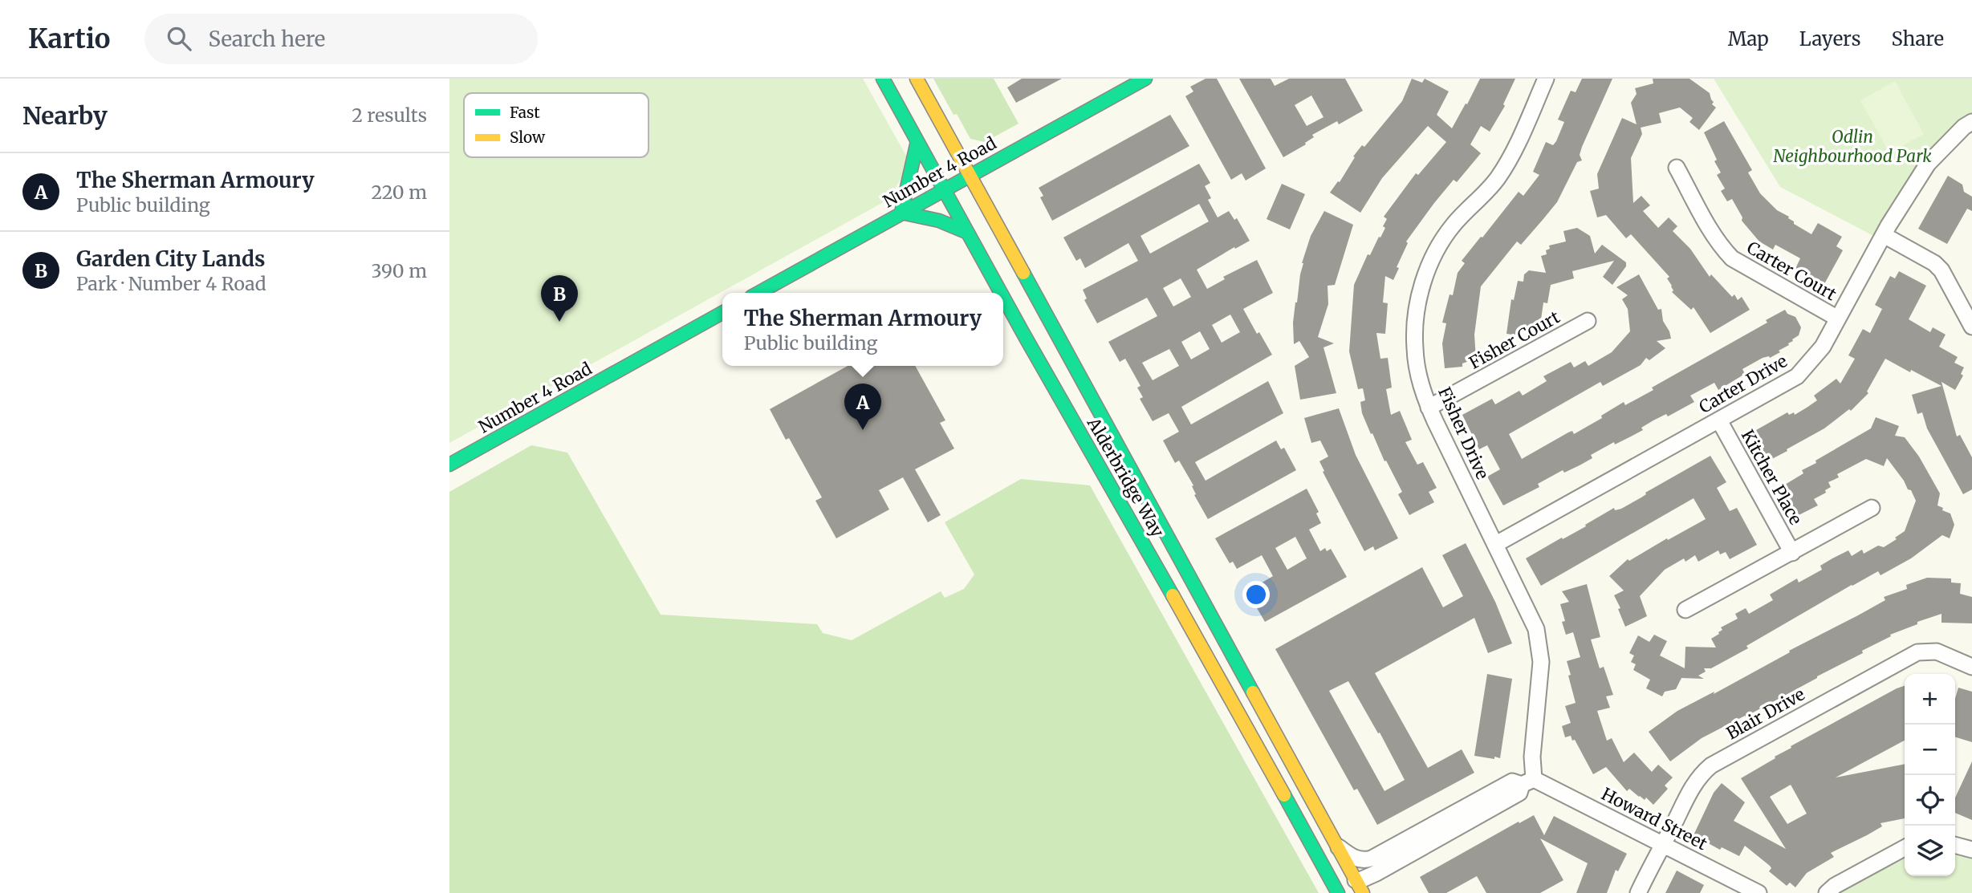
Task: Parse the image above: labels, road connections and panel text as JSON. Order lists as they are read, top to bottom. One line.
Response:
{"streets":{"main road":["Number 4 Road","Alderbridge Way"],"street":["Carter Court","Fisher Court","Carter Drive","Fisher Drive","Kitcher Place","Blair Drive","Howard Street"]},"crossings":[["Number 4 Road","Alderbridge Way"],["Carter Court","Carter Drive"],["Fisher Court","Fisher Drive"],["Carter Drive","Fisher Drive"],["Carter Drive","Kitcher Place"],["Fisher Drive","Howard Street"],["Blair Drive","Howard Street"]],"parks":["Odlin Neighbourhood Park"],"legend":["Fast","Slow"],"page":{"header":"Kartio","search":"Search here","nav":["Map","Layers","Share"],"heading":["Nearby","2 results"],"list":[{"mark":"A","name":"The Sherman Armoury","note":"Public building","value":"220 m"},{"mark":"B","name":"Garden City Lands","note":"Park · Number 4 Road","value":"390 m"}],"pins":["B","A"],"popup":["The Sherman Armoury","Public building"],"map_buttons":["+","−"]}}
